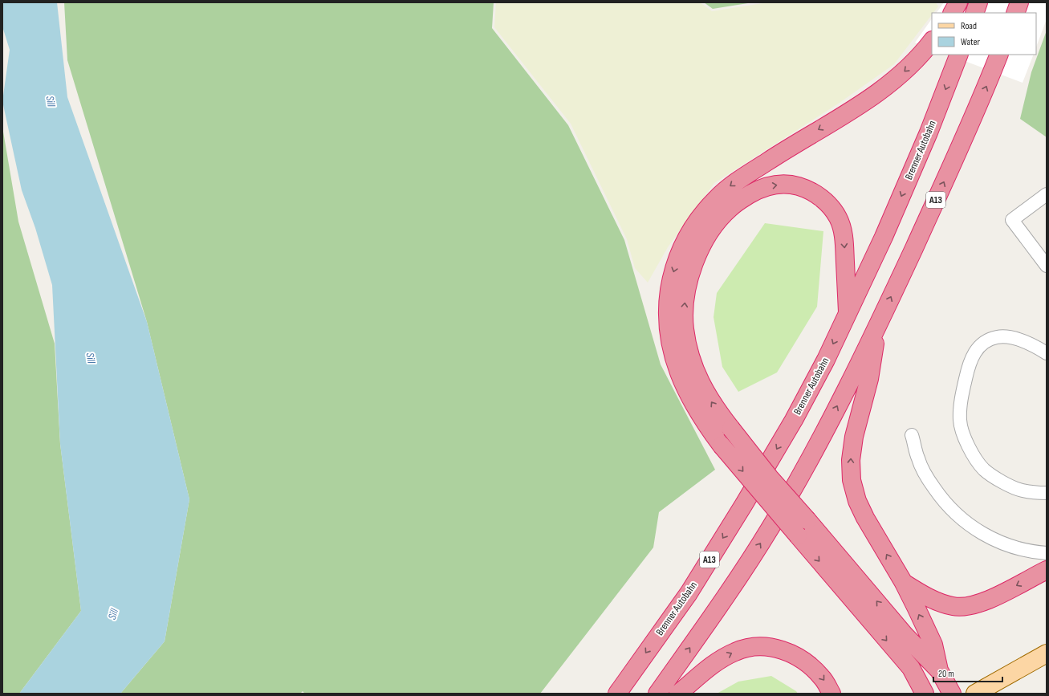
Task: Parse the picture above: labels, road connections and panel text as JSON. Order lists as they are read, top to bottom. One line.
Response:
{"streets":{"highway":["Brenner Autobahn","A13"]},"water":["Sill"],"legend":["Road","Water"],"scale_bar":"20 m"}
